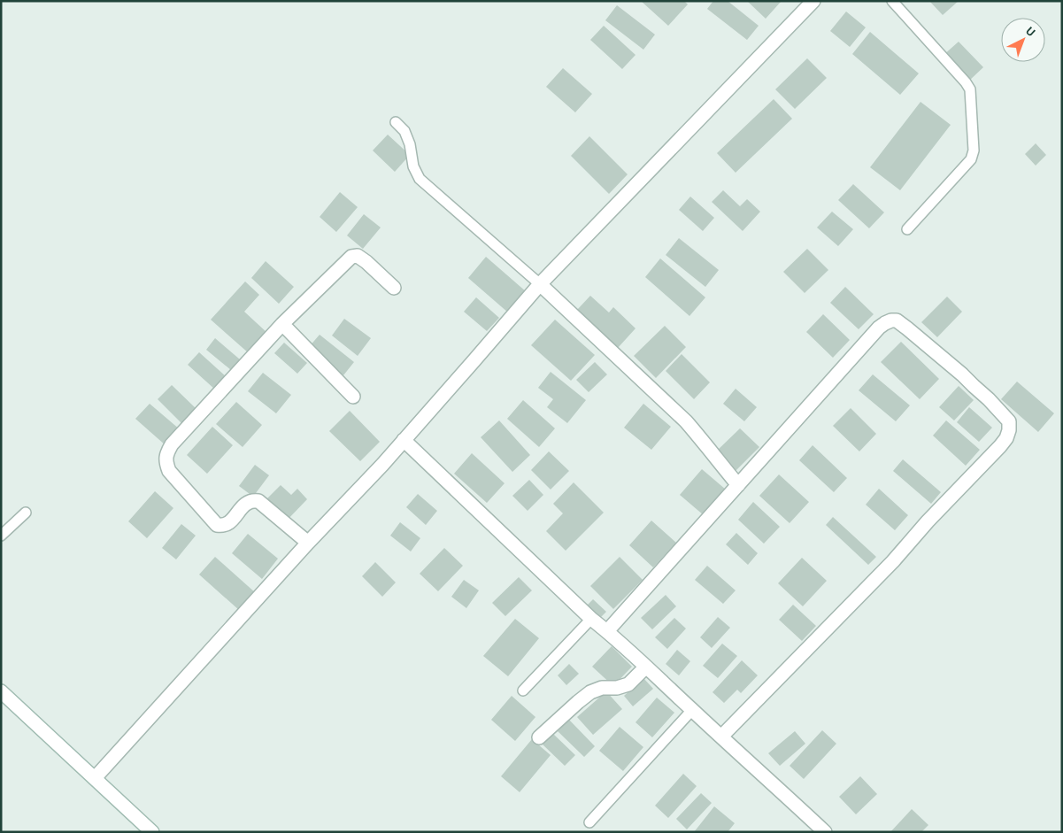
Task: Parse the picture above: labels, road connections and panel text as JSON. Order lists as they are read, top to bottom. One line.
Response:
{"north":"top right"}
